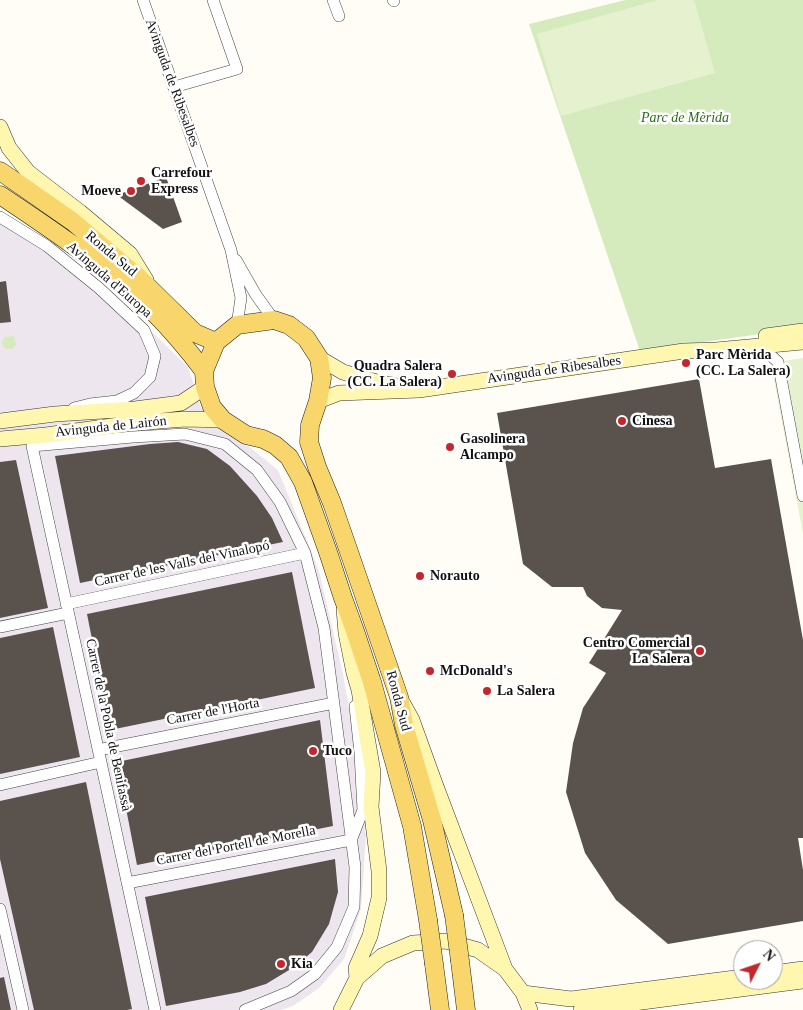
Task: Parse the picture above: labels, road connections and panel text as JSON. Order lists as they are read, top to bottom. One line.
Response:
{"streets":{"main road":["Avinguda de Ribesalbes","Ronda Sud","Avinguda de Lairón"],"street":["Avinguda d'Europa","Carrer de les Valls del Vinalopó","Carrer de l'Horta","Carrer de la Pobla de Benifassà","Carrer del Portell de Morella"]},"crossings":[["Avinguda de Ribesalbes","Ronda Sud"],["Ronda Sud","Avinguda de Lairón"],["Avinguda d'Europa","Avinguda de Lairón"],["Avinguda de Lairón","Carrer de les Valls del Vinalopó"],["Avinguda de Lairón","Carrer de la Pobla de Benifassà"],["Carrer de les Valls del Vinalopó","Carrer de la Pobla de Benifassà"],["Carrer de l'Horta","Carrer de la Pobla de Benifassà"],["Carrer de la Pobla de Benifassà","Carrer del Portell de Morella"]],"parks":["Parc de Mèrida"],"places":["Carrefour Express","Moeve","Parc Mèrida (CC. La Salera)","Quadra Salera (CC. La Salera)","Cinesa","Gasolinera Alcampo","Norauto","Centro Comercial La Salera","McDonald's","La Salera","Tuco","Kia"],"north":"top right"}
